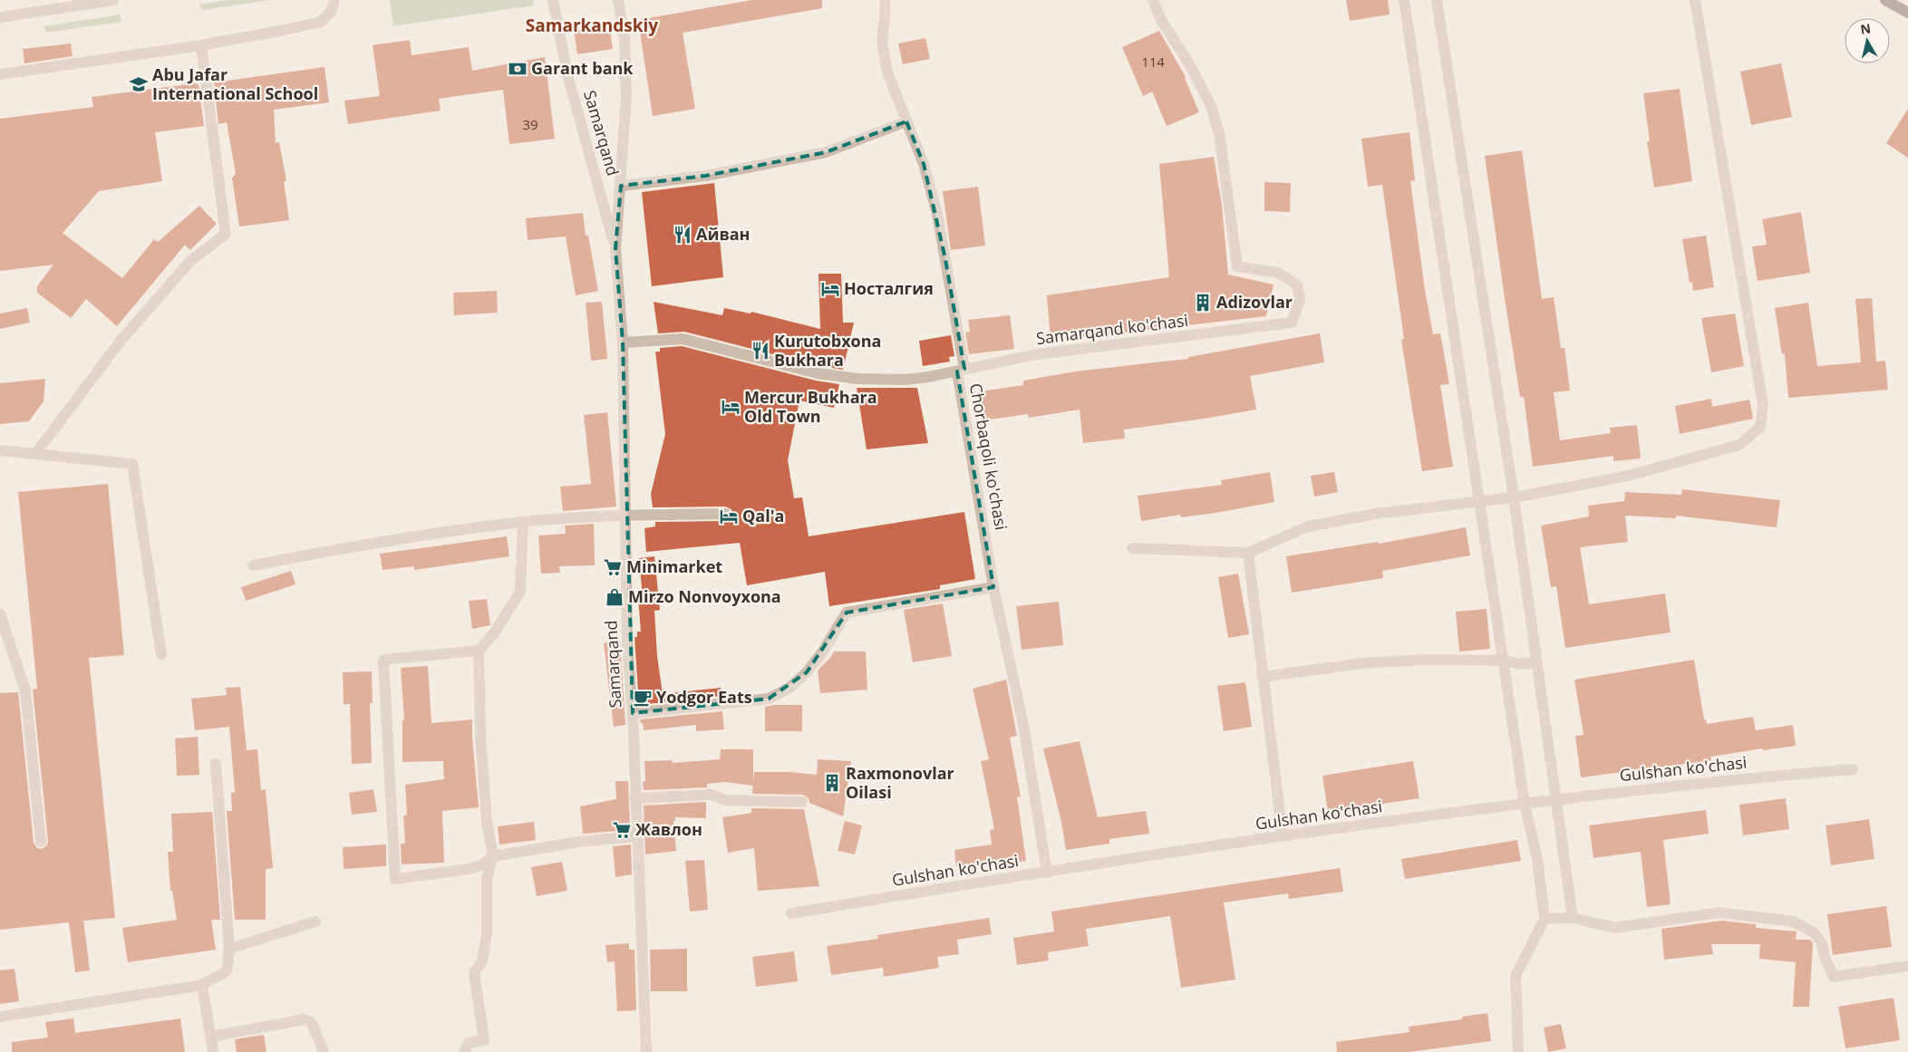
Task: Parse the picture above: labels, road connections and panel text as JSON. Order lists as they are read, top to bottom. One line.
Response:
{"streets":{"street":["Samarqand","Samarqand ko'chasi","Chorbaqoli ko'chasi","Gulshan ko'chasi"]},"crossings":[["Samarqand","Chorbaqoli ko'chasi"],["Samarqand ko'chasi","Chorbaqoli ko'chasi"],["Chorbaqoli ko'chasi","Gulshan ko'chasi"]],"districts":["Samarkandskiy"],"places":{"bank":["Garant bank"],"school or university":["Abu Jafar International School"],"restaurant":["Айван","Kurutobxona Bukhara"],"hotel":["Носталгия","Mercur Bukhara Old Town","Qal'a"],"building":["Adizovlar","Raxmonovlar Oilasi"],"supermarket":["Minimarket","Жавлон"],"shop":["Mirzo Nonvoyxona"],"cafe":["Yodgor Eats"]},"house_numbers":["114","39"],"north":"top"}
